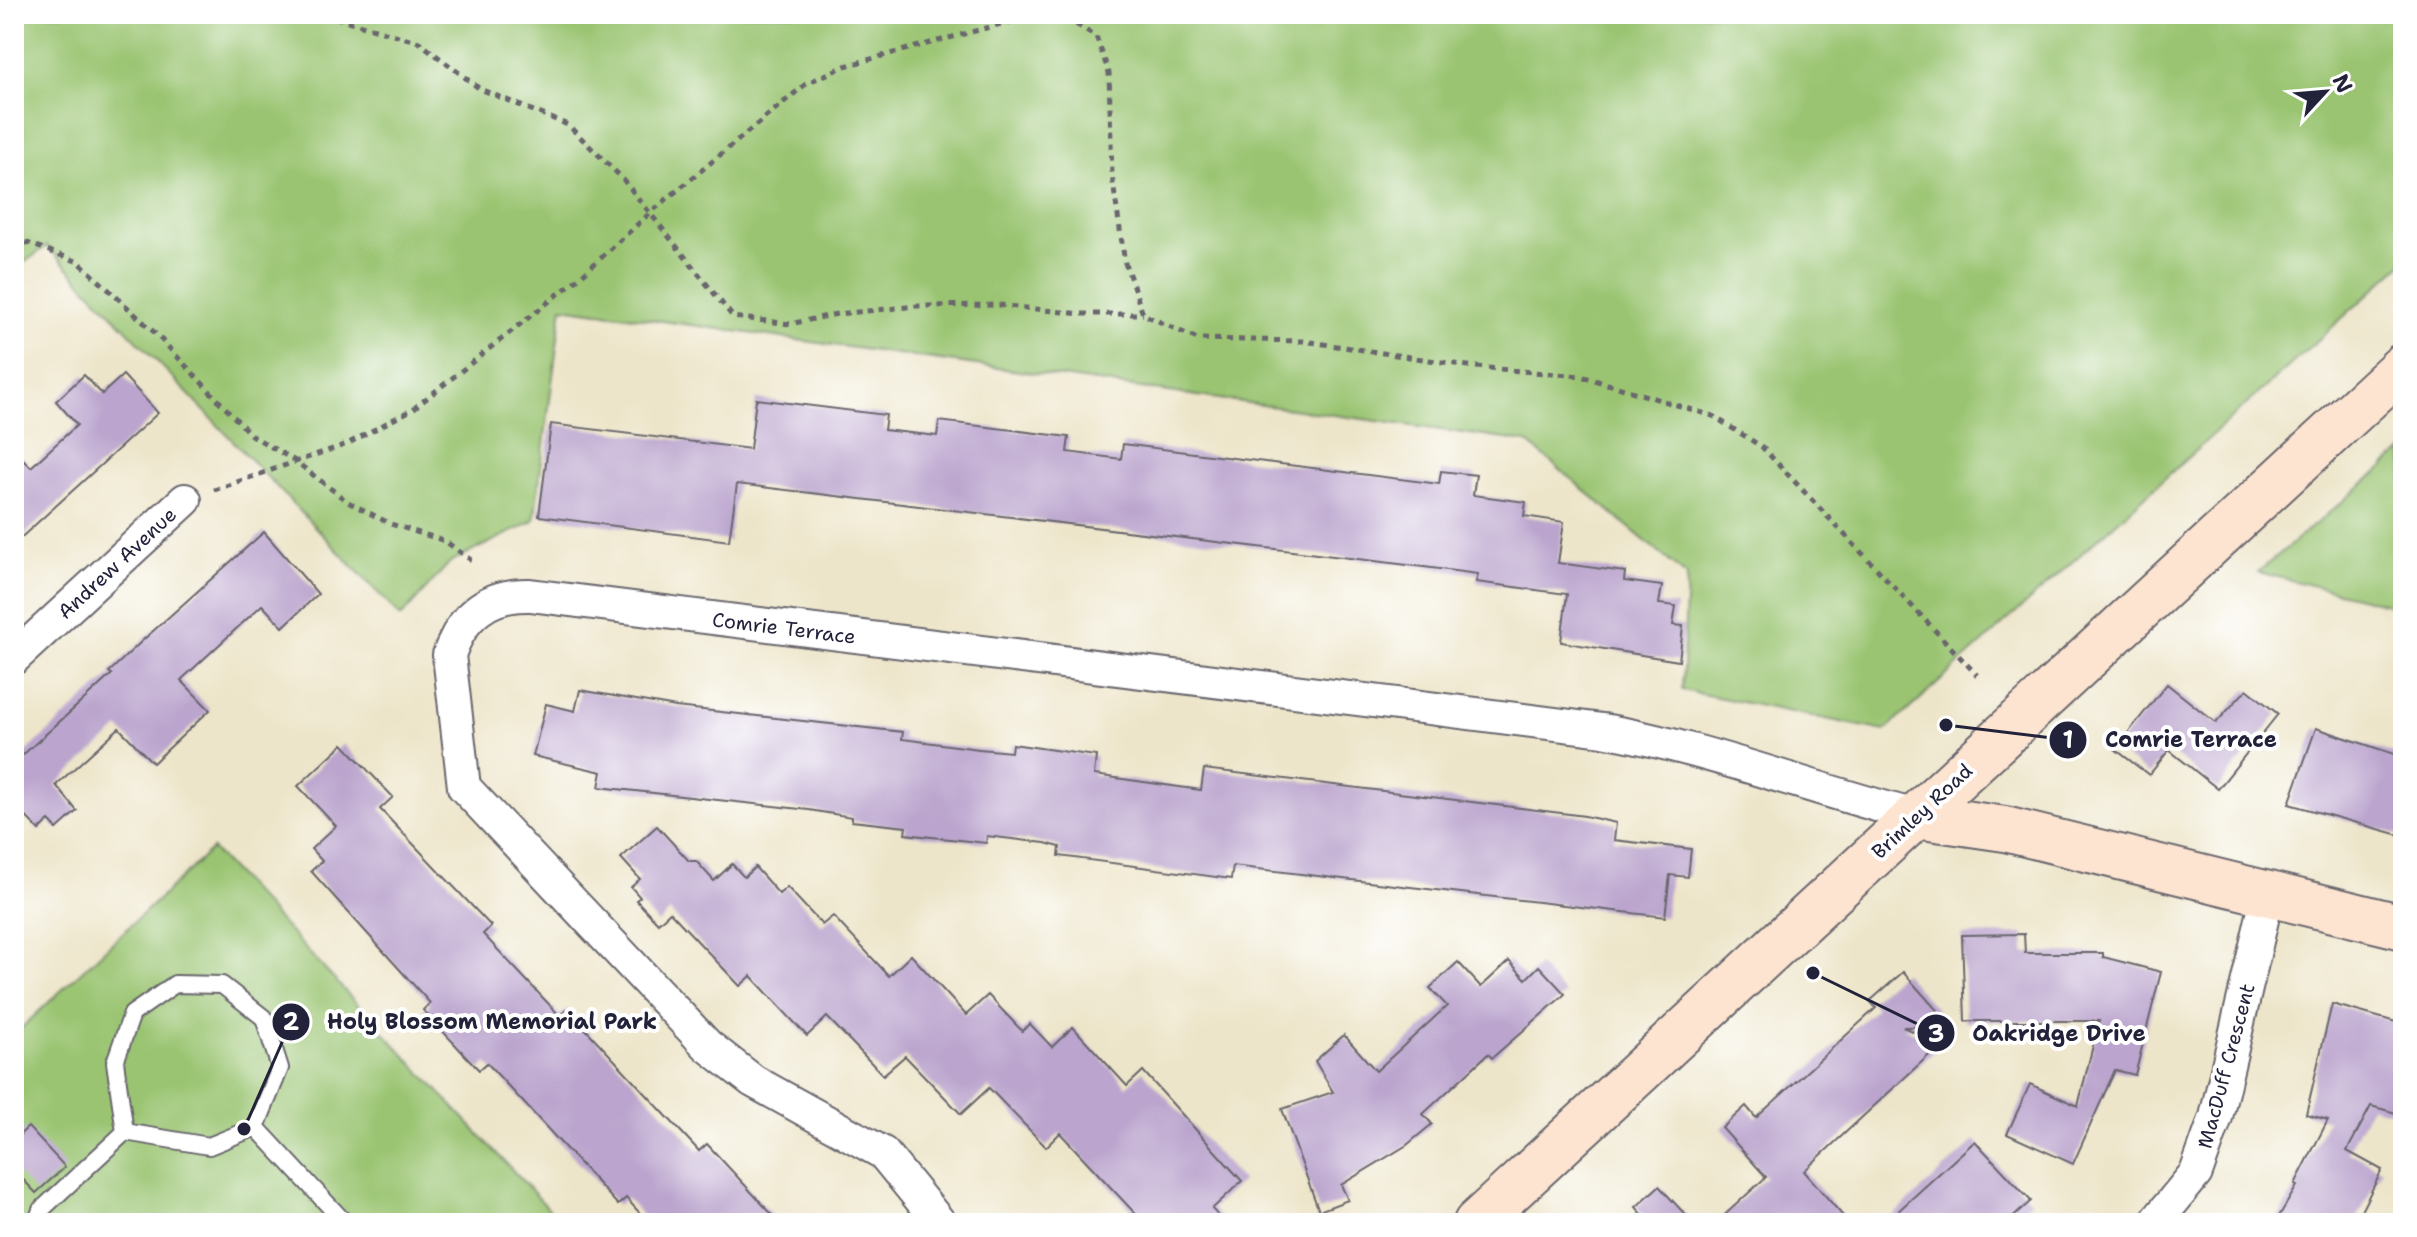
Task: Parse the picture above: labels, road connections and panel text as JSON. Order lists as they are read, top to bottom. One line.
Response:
{"streets":{"main road":["Brimley Road"],"street":["Andrew Avenue","Comrie Terrace","MacDuff Crescent"]},"crossings":[["Comrie Terrace","Brimley Road"]],"places":["Comrie Terrace","Oakridge Drive","Holy Blossom Memorial Park"],"north":"top right"}
